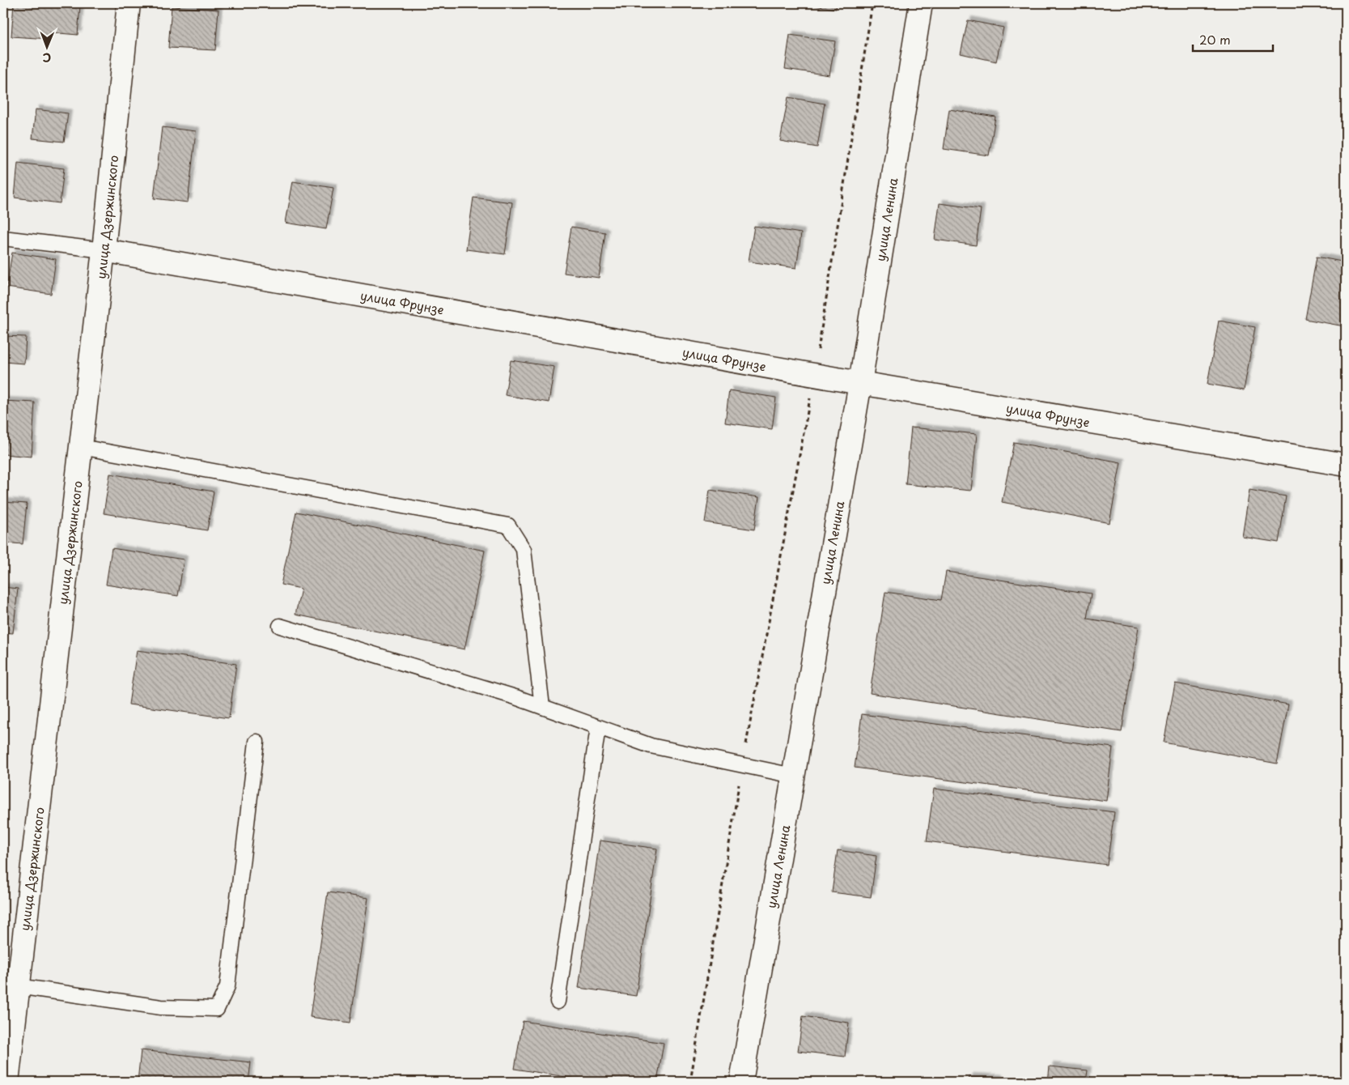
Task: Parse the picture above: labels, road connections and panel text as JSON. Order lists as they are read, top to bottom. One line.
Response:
{"streets":{"street":["улица Дзержинского","улица Ленина","улица Фрунзе"]},"crossings":[["улица Дзержинского","улица Фрунзе"],["улица Ленина","улица Фрунзе"]],"scale_bar":"20 m","north":"bottom"}
